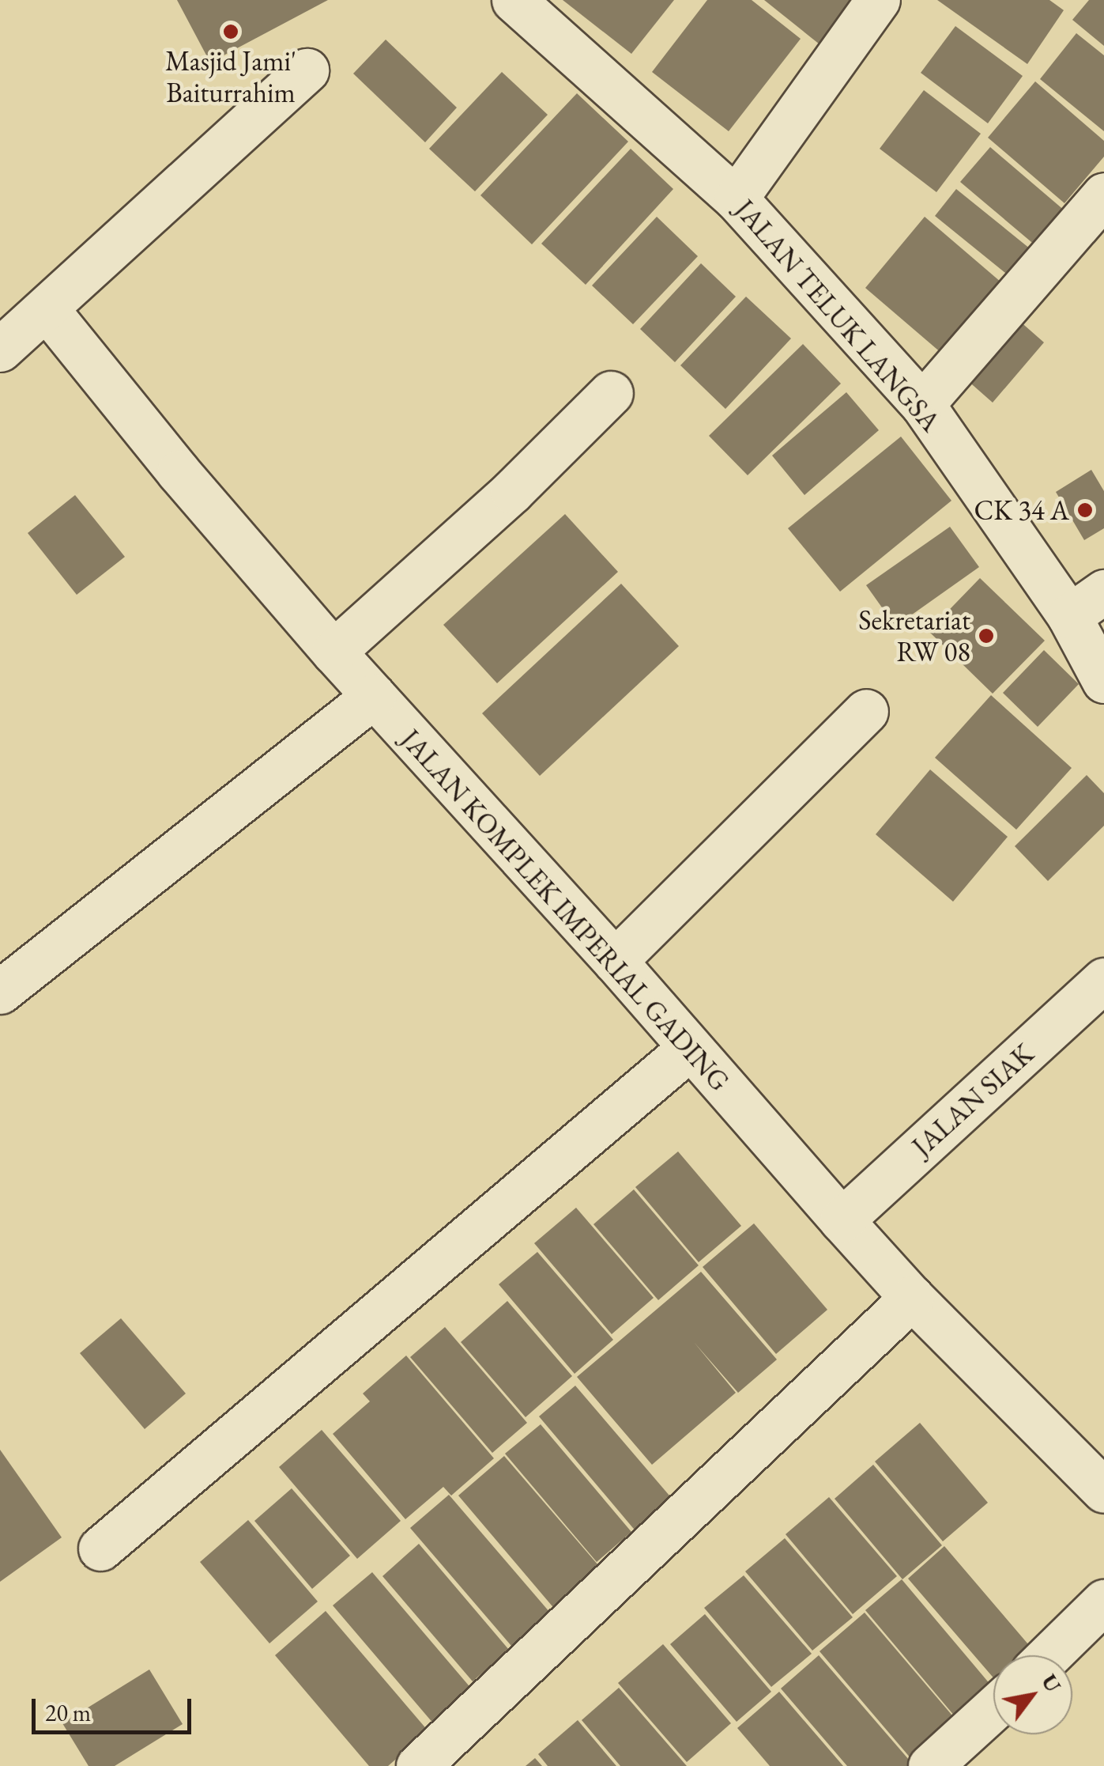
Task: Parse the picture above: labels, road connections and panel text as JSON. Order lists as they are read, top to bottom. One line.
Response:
{"streets":{"street":["JALAN TELUK LANGSA","JALAN KOMPLEK IMPERIAL GADING","JALAN SIAK"]},"crossings":[["JALAN KOMPLEK IMPERIAL GADING","JALAN SIAK"]],"places":["Masjid Jami' Baiturrahim","CK 34 A","Sekretariat RW 08"],"scale_bar":"20 m","north":"top right"}
